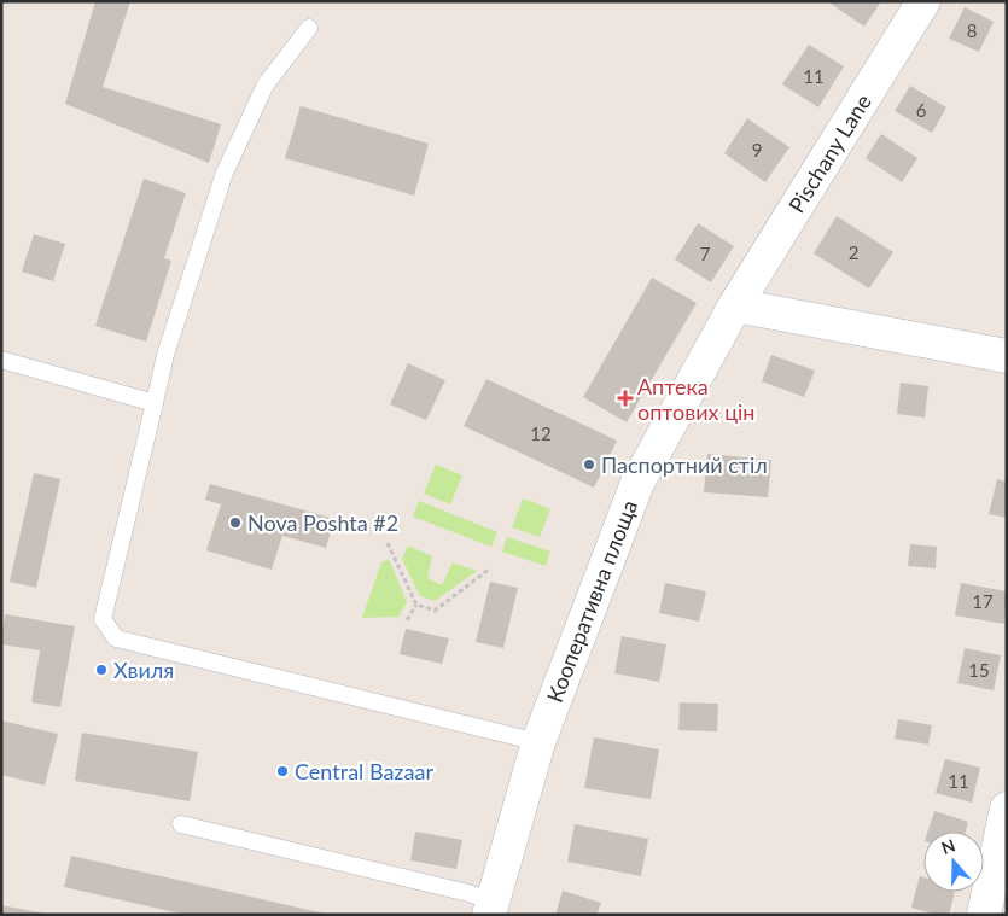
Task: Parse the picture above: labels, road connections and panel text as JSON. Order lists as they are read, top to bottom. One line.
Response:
{"streets":{"street":["Pischany Lane","Кооперативна площа"]},"crossings":[["Pischany Lane","Кооперативна площа"]],"places":{"health":["Аптека оптових цін"],"other":["Паспортний стіл","Nova Poshta #2","Хвиля","Central Bazaar"]},"house_numbers":["8","11","6","9","2","7","12","17","15","11"],"north":"top"}
